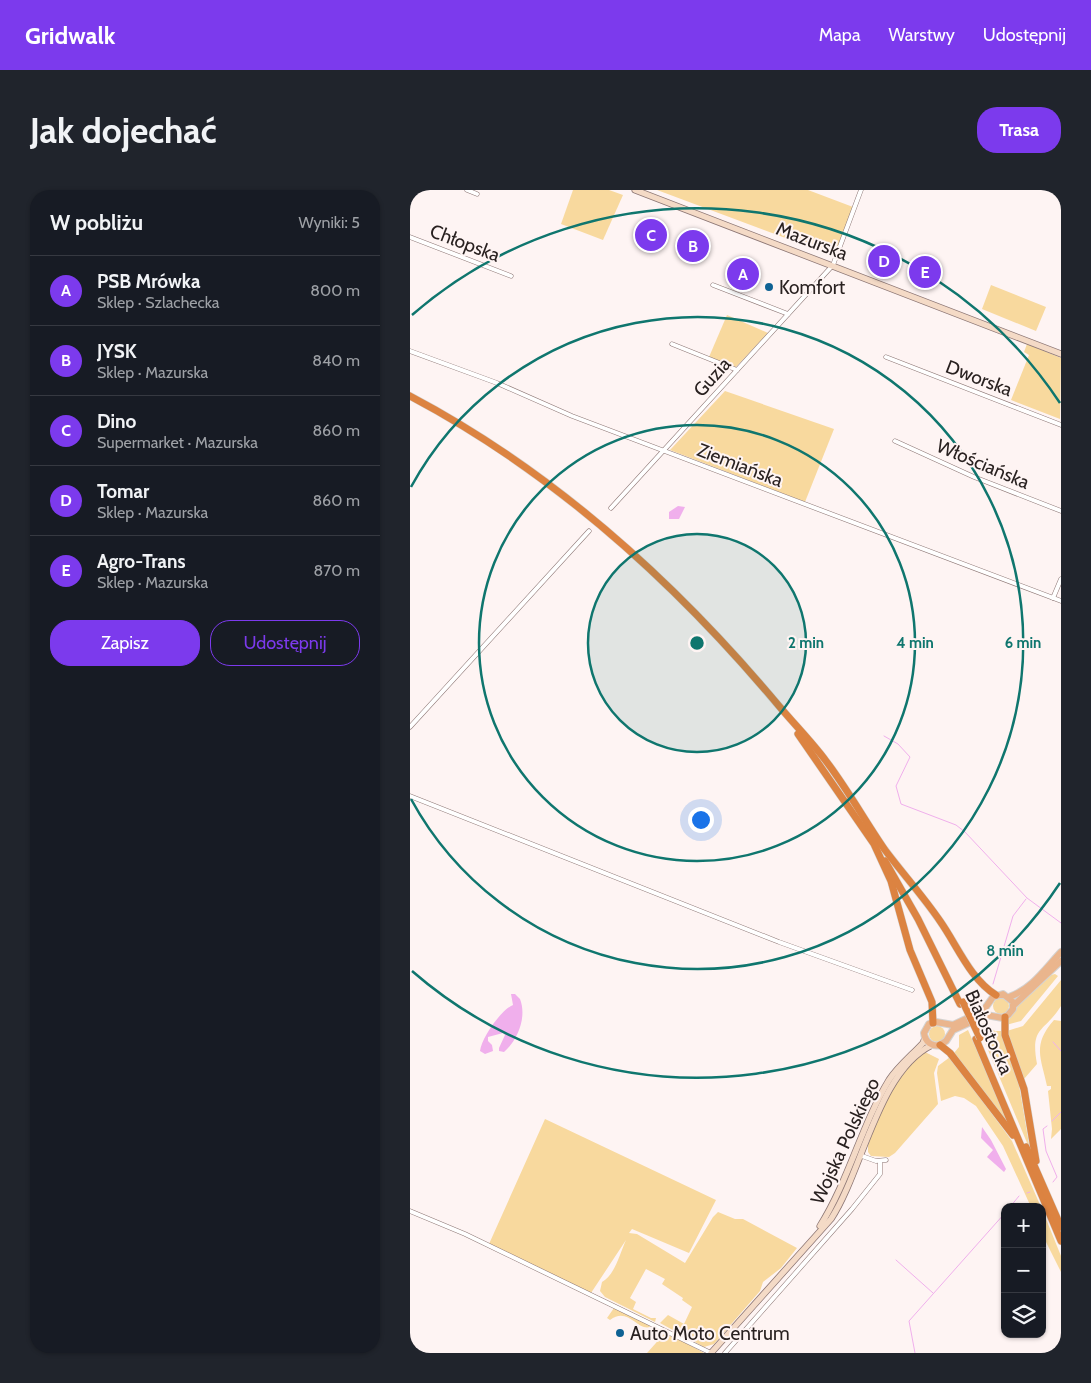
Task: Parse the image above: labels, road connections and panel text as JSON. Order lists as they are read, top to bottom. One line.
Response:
{"streets":{"highway":["Białostocka"],"main road":["Mazurska","Wojska Polskiego"],"street":["Chłopska","Guzia","Dworska","Włościańska","Ziemiańska"]},"crossings":[["Mazurska","Guzia"],["Guzia","Ziemiańska"]],"places":["Komfort","Auto Moto Centrum"],"page":{"header":"Gridwalk","nav":["Mapa","Warstwy","Udostępnij"],"buttons":["Trasa",["Zapisz","Udostępnij"]],"title":"Jak dojechać","heading":["W pobliżu","Wyniki: 5"],"pins":["C","B","D","E","A"],"list":[{"mark":"A","name":"PSB Mrówka","note":"Sklep · Szlachecka","value":"800 m"},{"mark":"B","name":"JYSK","note":"Sklep · Mazurska","value":"840 m"},{"mark":"C","name":"Dino","note":"Supermarket · Mazurska","value":"860 m"},{"mark":"D","name":"Tomar","note":"Sklep · Mazurska","value":"860 m"},{"mark":"E","name":"Agro-Trans","note":"Sklep · Mazurska","value":"870 m"}],"map_buttons":["+","−"]},"rings":["2 min","4 min","6 min","8 min"]}
